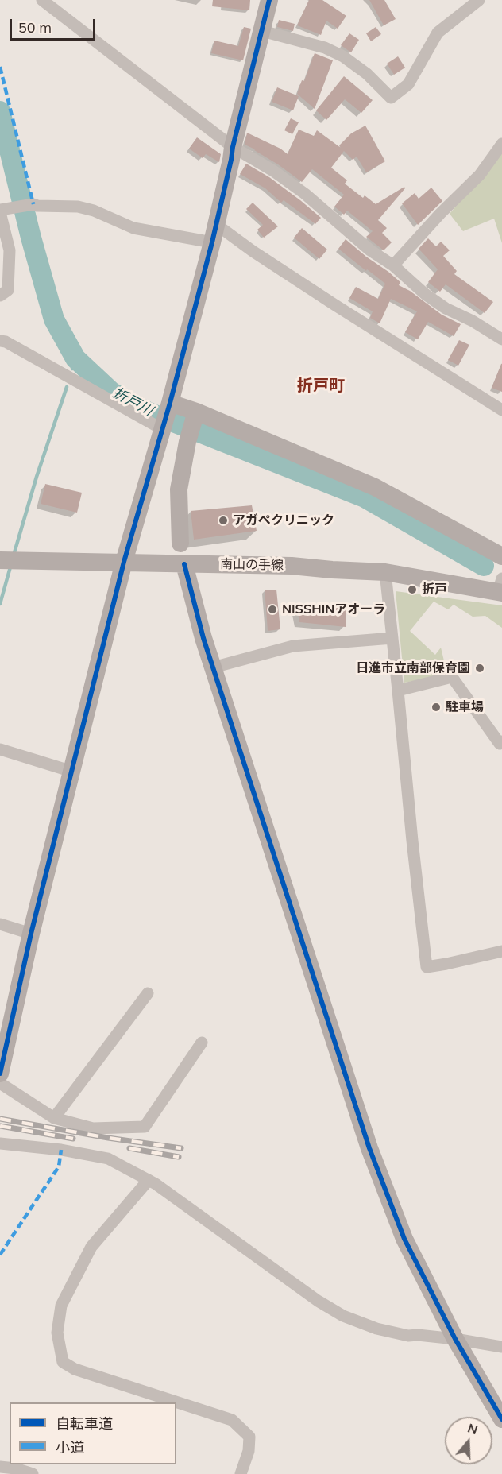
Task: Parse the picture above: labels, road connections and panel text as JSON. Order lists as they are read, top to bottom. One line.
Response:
{"streets":{"street":["南山の手線"]},"districts":["折戸町"],"water":["折戸川"],"places":["アガぺクリニック","折戸","NISSHINアオーラ","日進市立南部保育園","駐車場"],"legend":["自転車道","小道"],"scale_bar":"50 m","north":"top"}
